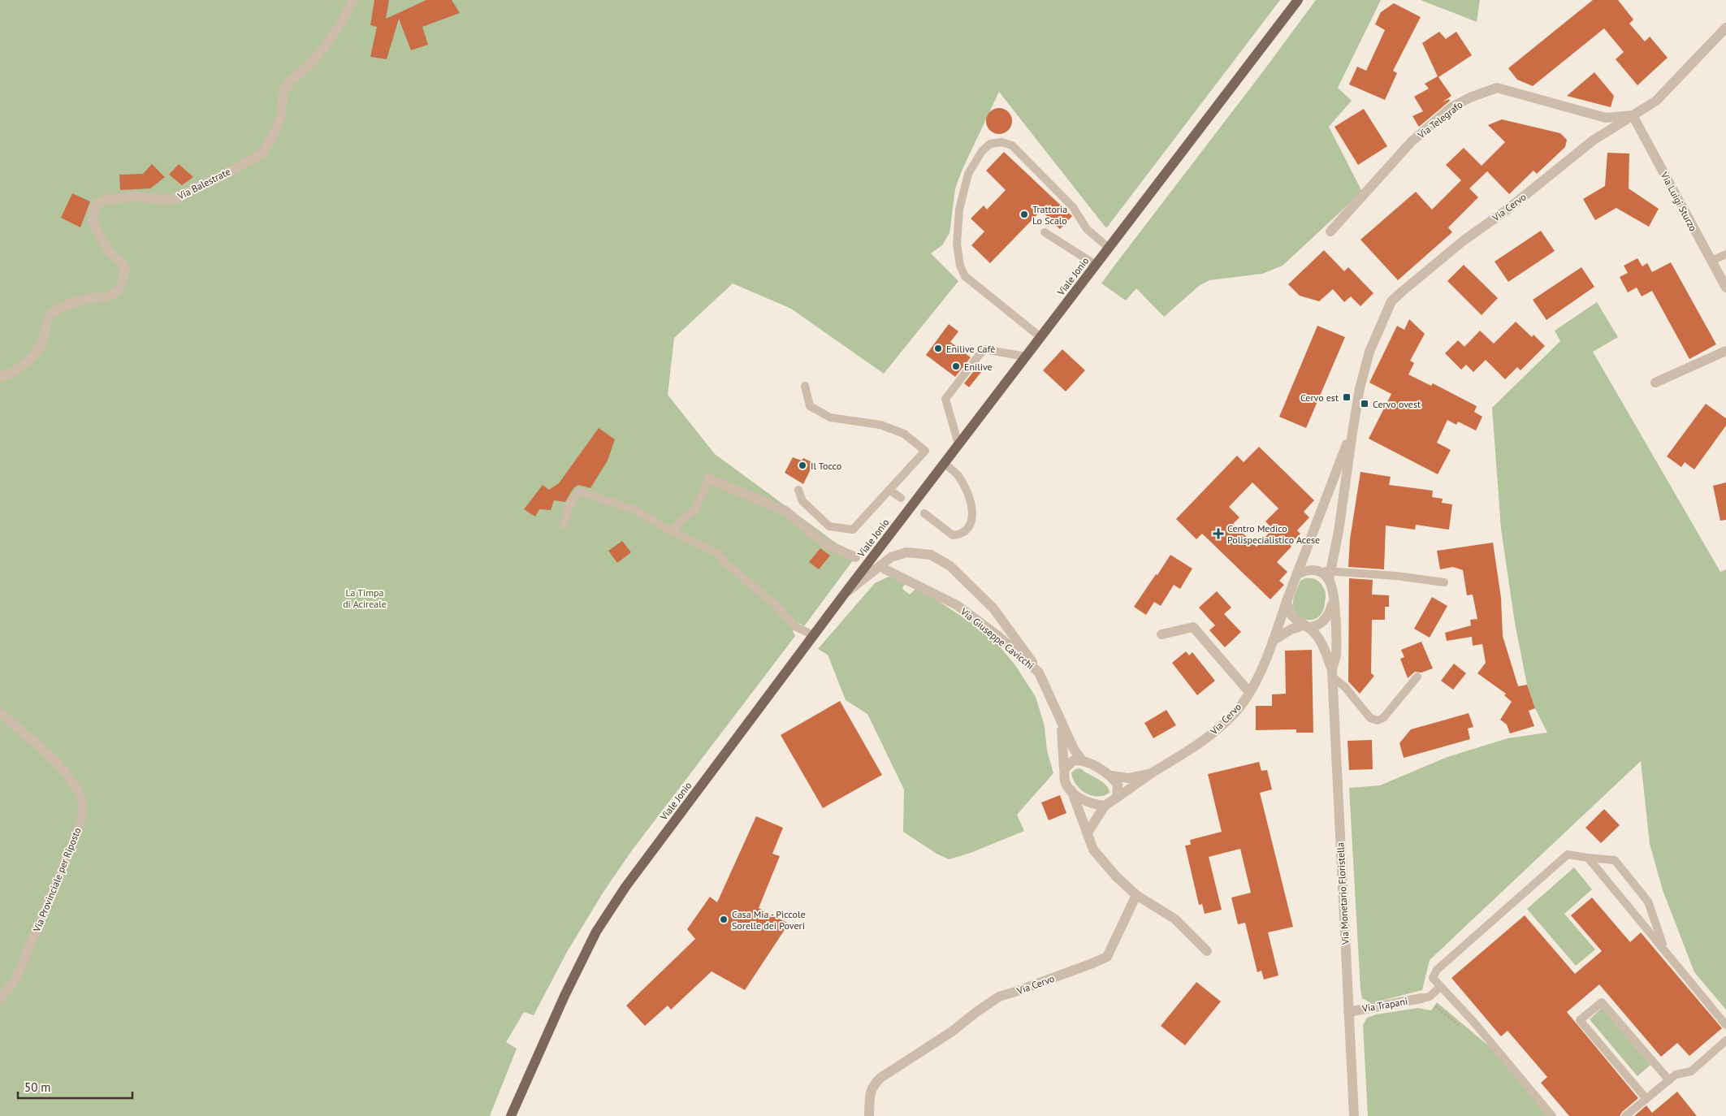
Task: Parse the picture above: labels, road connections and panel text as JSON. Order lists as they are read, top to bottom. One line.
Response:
{"streets":{"main road":["Viale Jonio"],"street":["Via Telegrafo","Via Balestrate","Via Luigi Sturzo","Via Cervo","Via Giuseppe Cavicchi","Via Provinciale per Riposto","Via Monetario Floristella","Via Trapani"]},"crossings":[["Via Telegrafo","Via Luigi Sturzo"],["Via Telegrafo","Via Cervo"],["Via Luigi Sturzo","Via Cervo"],["Via Monetario Floristella","Via Trapani"]],"parks":["La Timpa di Acireale"],"places":{"other":["Trattoria Lo Scalo","Enilive Cafè","Enilive","Il Tocco","Casa Mia - Piccole Sorelle dei Poveri"],"transit":["Cervo est","Cervo ovest"],"health":["Centro Medico Polispecialistico Acese"]},"scale_bar":"50 m"}
